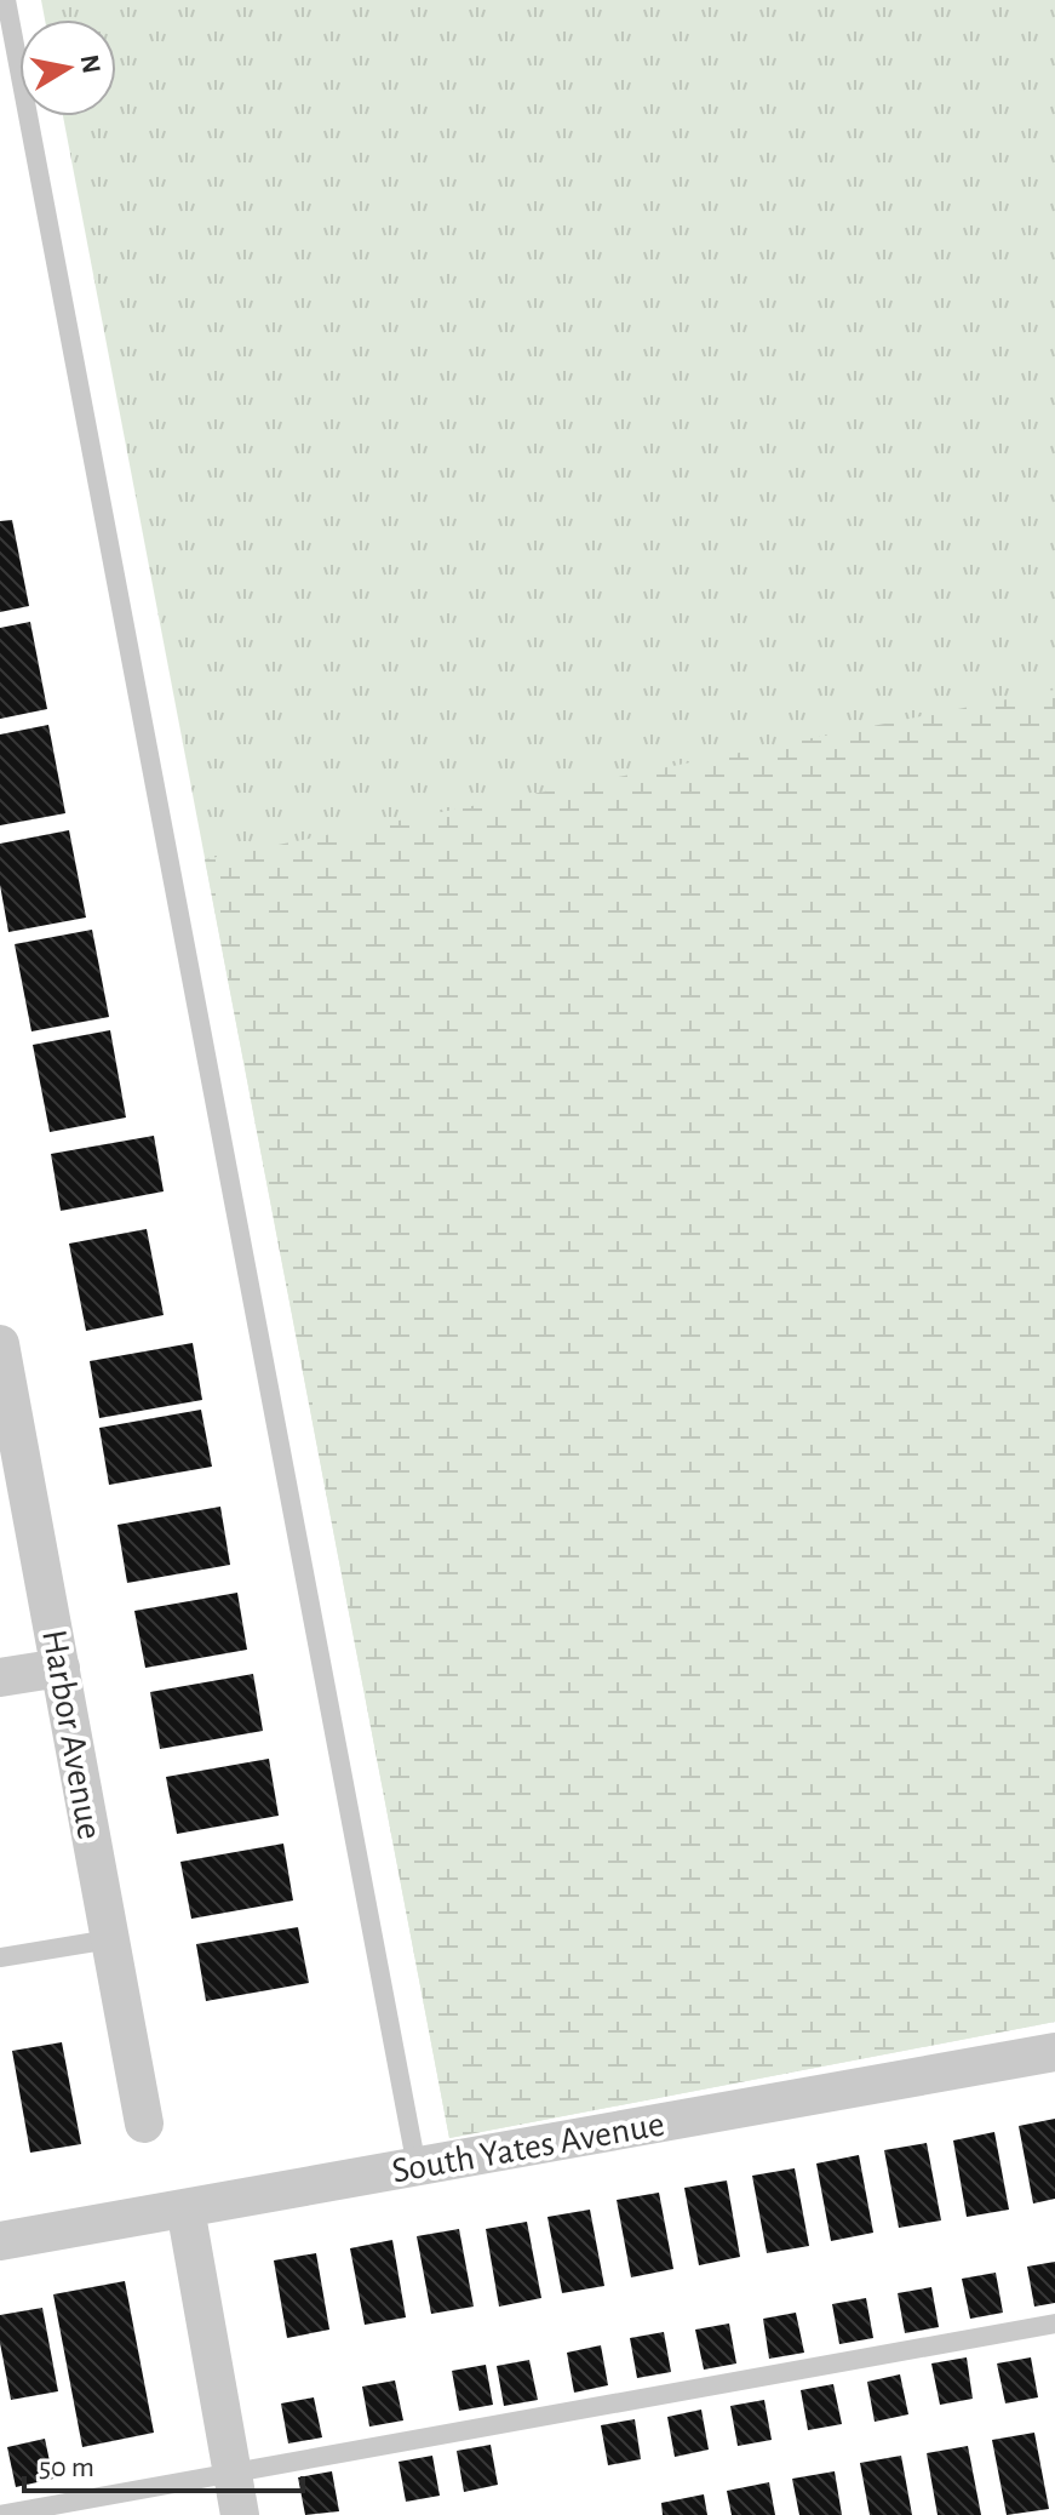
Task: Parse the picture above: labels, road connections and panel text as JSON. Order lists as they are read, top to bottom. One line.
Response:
{"streets":{"street":["Harbor Avenue","South Yates Avenue"]},"scale_bar":"50 m","north":"right"}
